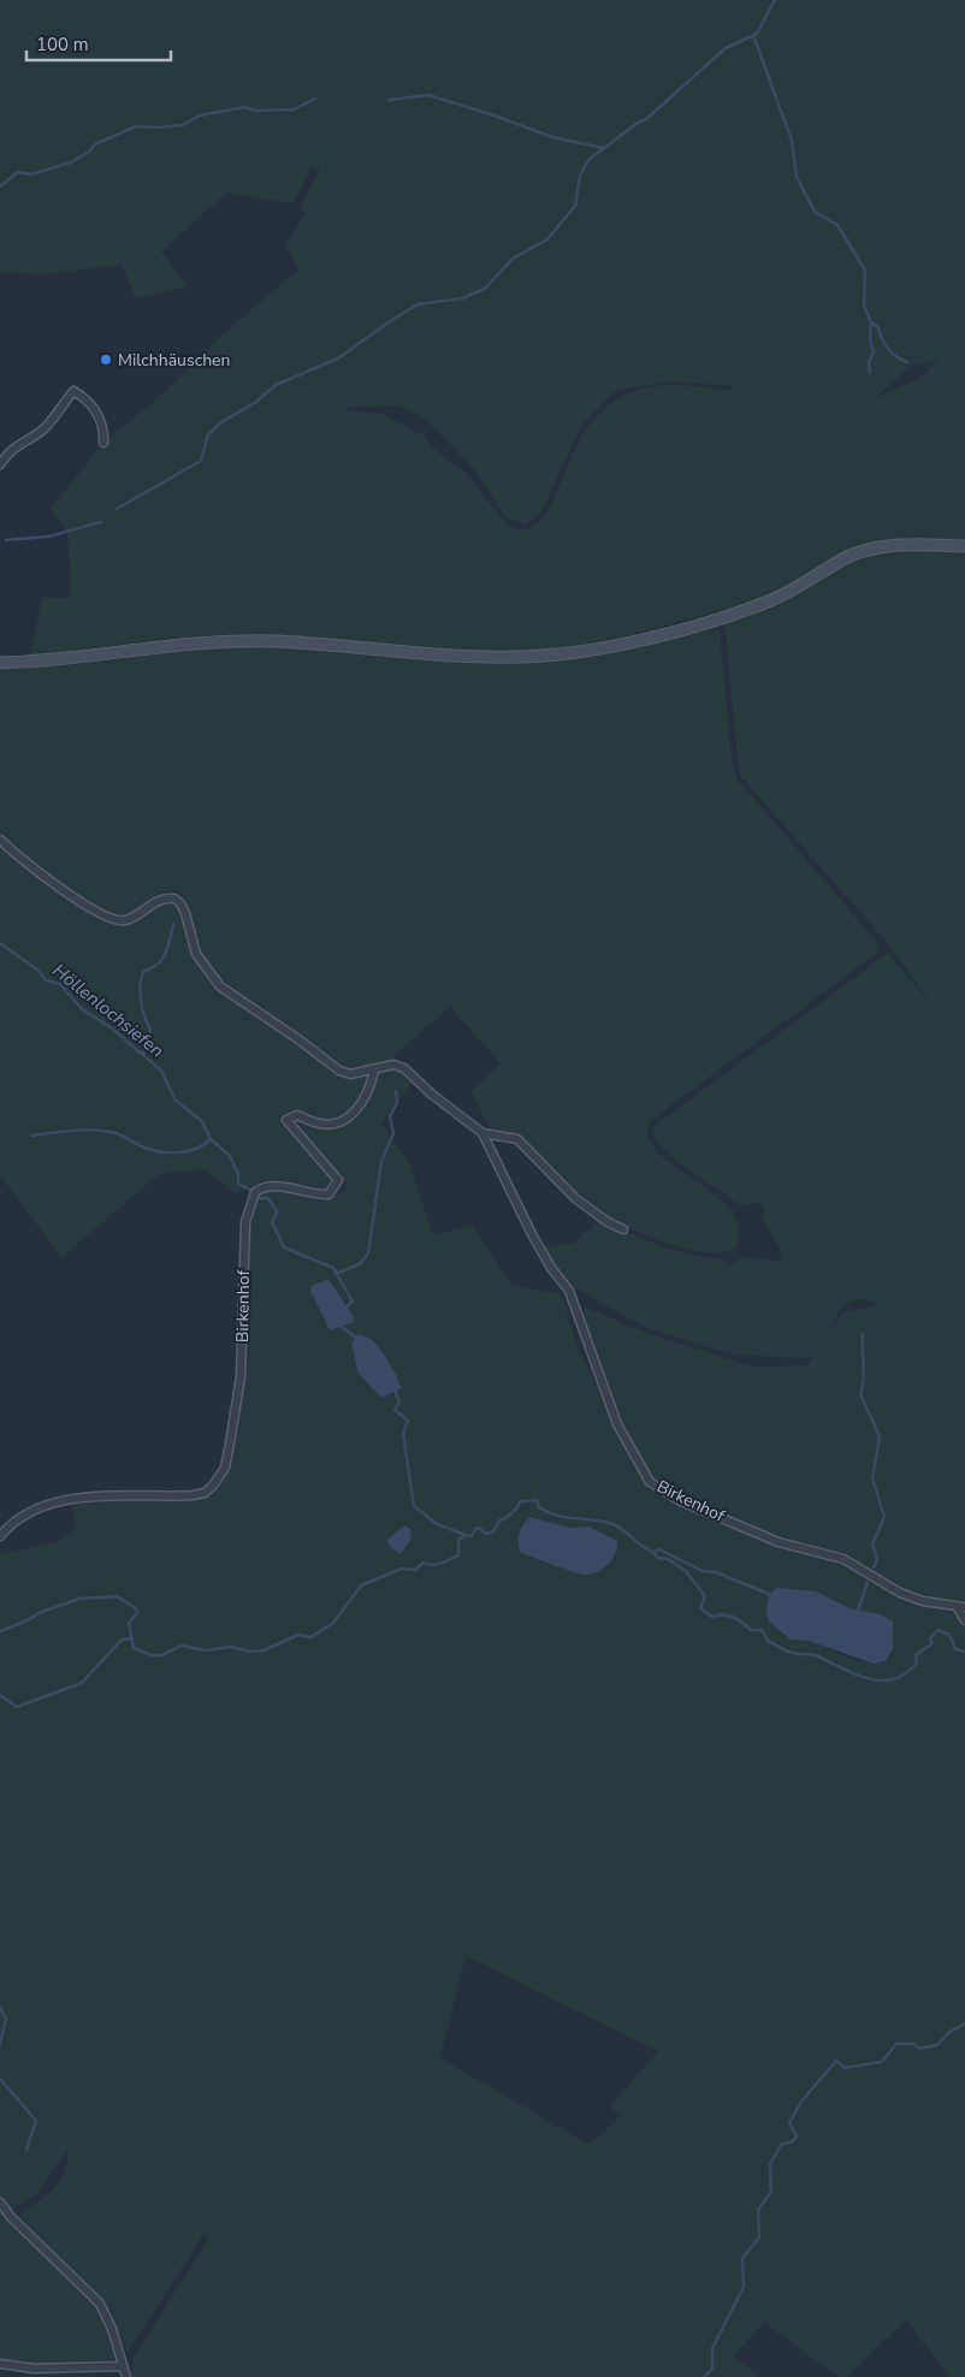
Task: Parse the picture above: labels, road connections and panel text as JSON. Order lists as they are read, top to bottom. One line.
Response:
{"streets":{"street":["Birkenhof"]},"water":["Höllenlochsiefen"],"places":["Milchhäuschen"],"scale_bar":"100 m"}
